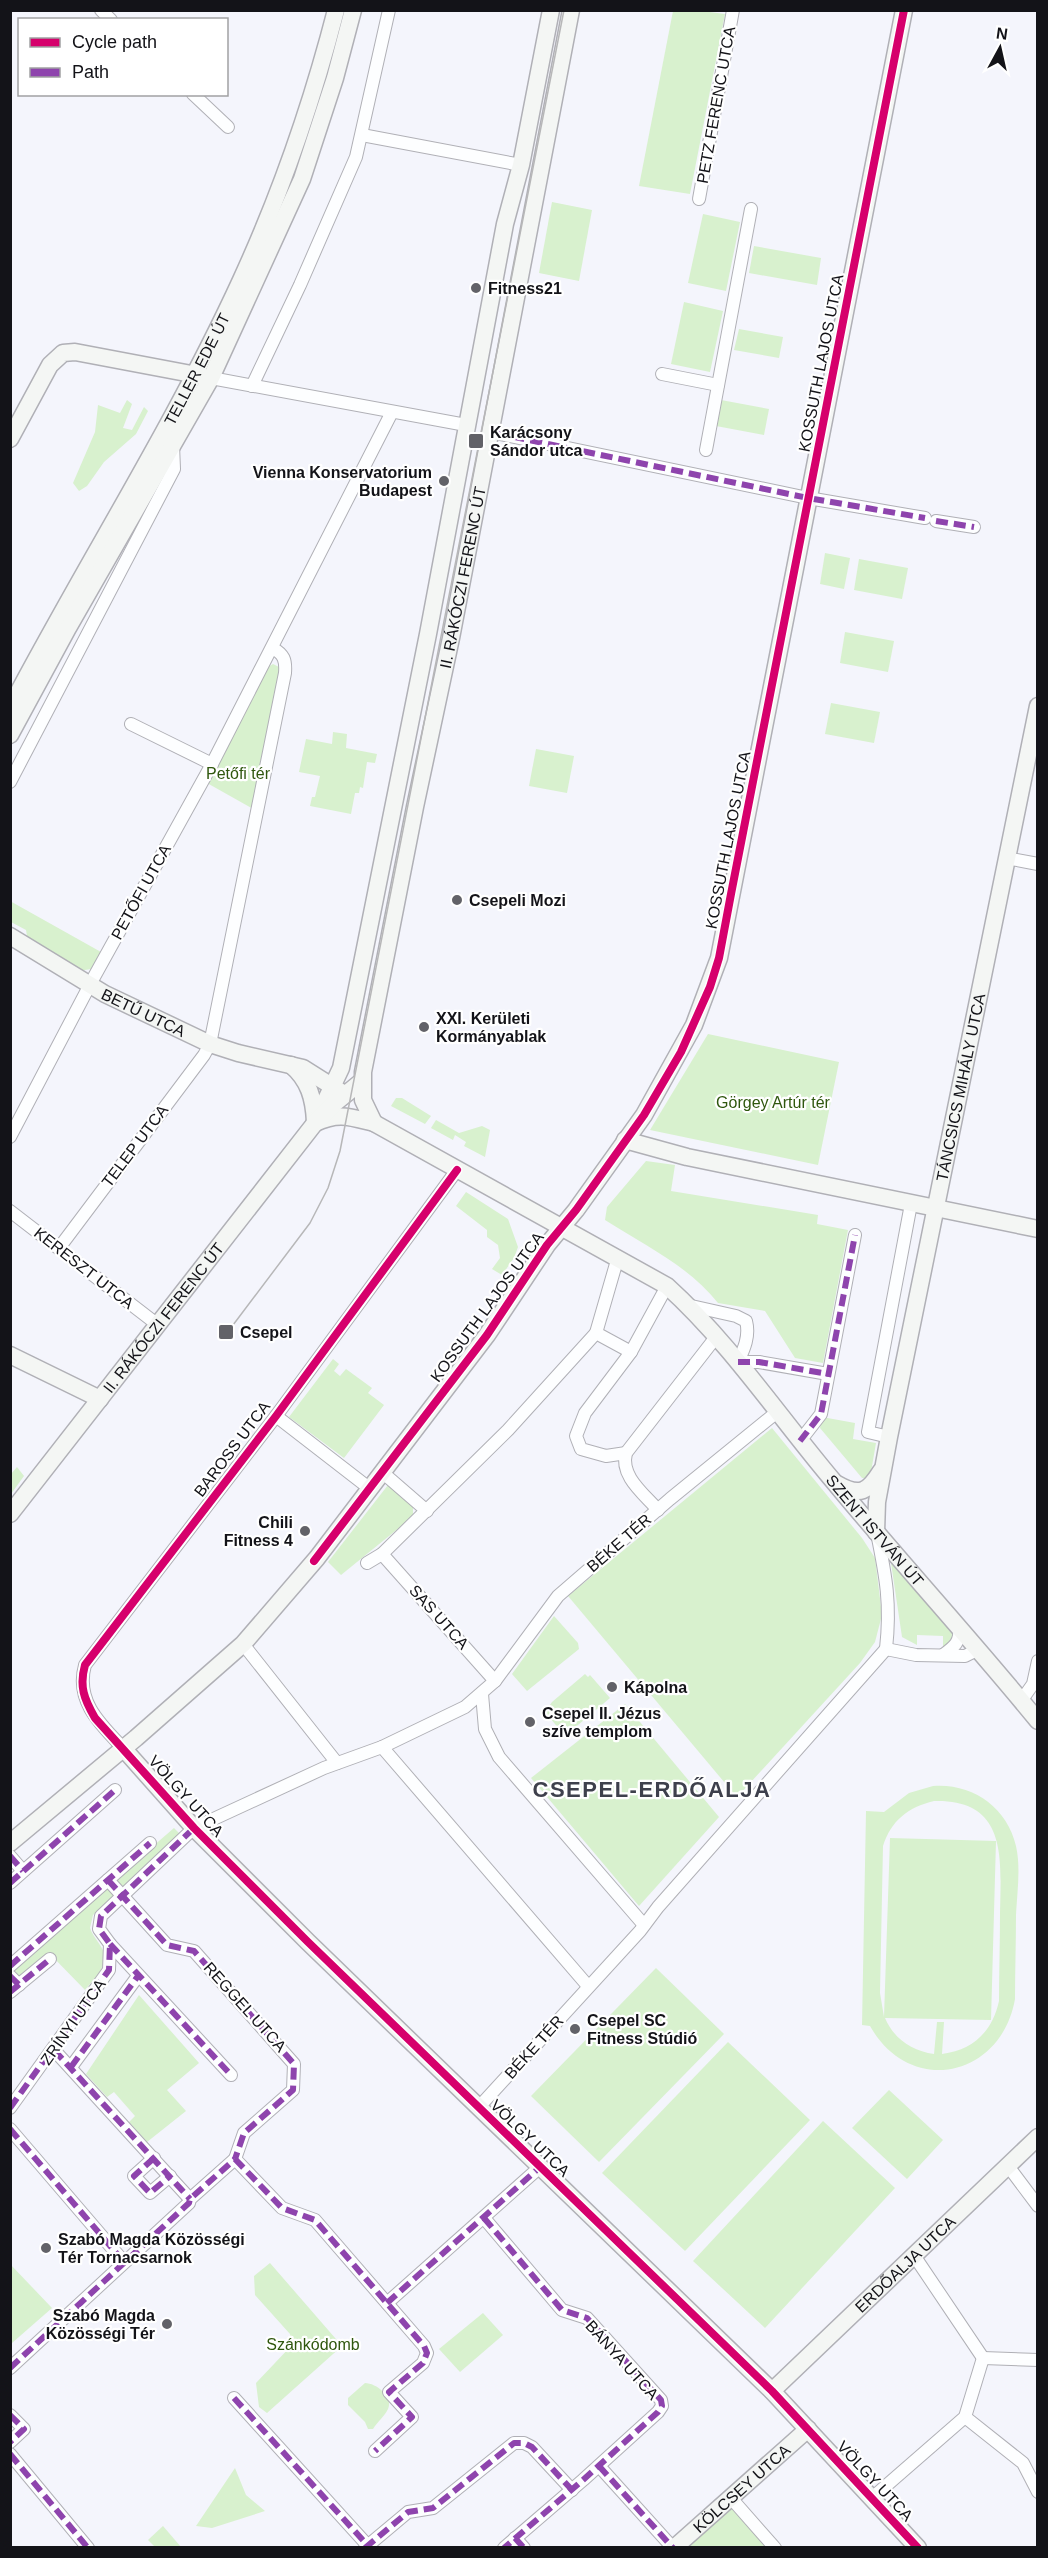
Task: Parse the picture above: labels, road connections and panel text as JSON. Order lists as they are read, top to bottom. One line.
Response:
{"streets":{"street":["PETZ FERENC UTCA","KOSSUTH LAJOS UTCA","TELLER EDE ÚT","II. RÁKÓCZI FERENC ÚT","PETŐFI UTCA","BETŰ UTCA","TÁNCSICS MIHÁLY UTCA","TELEP UTCA","KERESZT UTCA","BAROSS UTCA","SZENT ISTVÁN ÚT","BÉKE TÉR","SAS UTCA","VÖLGY UTCA","REGGEL UTCA","ZRÍNYI UTCA","ERDŐALJA UTCA","BÁNYA UTCA","KÖLCSEY UTCA"]},"crossings":[["KOSSUTH LAJOS UTCA","BAROSS UTCA"],["KOSSUTH LAJOS UTCA","SZENT ISTVÁN ÚT"],["KOSSUTH LAJOS UTCA","VÖLGY UTCA"],["II. RÁKÓCZI FERENC ÚT","BETŰ UTCA"],["II. RÁKÓCZI FERENC ÚT","KERESZT UTCA"],["II. RÁKÓCZI FERENC ÚT","SZENT ISTVÁN ÚT"],["PETŐFI UTCA","BETŰ UTCA"],["BETŰ UTCA","TELEP UTCA"],["BETŰ UTCA","SZENT ISTVÁN ÚT"],["TÁNCSICS MIHÁLY UTCA","SZENT ISTVÁN ÚT"],["TELEP UTCA","KERESZT UTCA"],["BAROSS UTCA","SZENT ISTVÁN ÚT"],["BAROSS UTCA","VÖLGY UTCA"],["SZENT ISTVÁN ÚT","BÉKE TÉR"],["BÉKE TÉR","SAS UTCA"],["BÉKE TÉR","VÖLGY UTCA"],["BÉKE TÉR","ZRÍNYI UTCA"],["VÖLGY UTCA","ZRÍNYI UTCA"],["VÖLGY UTCA","ERDŐALJA UTCA"],["VÖLGY UTCA","KÖLCSEY UTCA"],["REGGEL UTCA","ZRÍNYI UTCA"]],"districts":["CSEPEL-ERDŐALJA"],"parks":["Petőfi tér","Görgey Artúr tér","Szánkódomb"],"places":{"other":["Fitness21","Vienna Konservatorium Budapest","Csepeli Mozi","XXI. Kerületi Kormányablak","Chili Fitness 4","Kápolna","Csepel II. Jézus szíve templom","Csepel SC Fitness Stúdió","Szabó Magda Közösségi Tér Tornacsarnok","Szabó Magda Közösségi Tér"],"transit":["Karácsony Sándor utca","Csepel"]},"legend":["Cycle path","Path"],"north":"top"}
